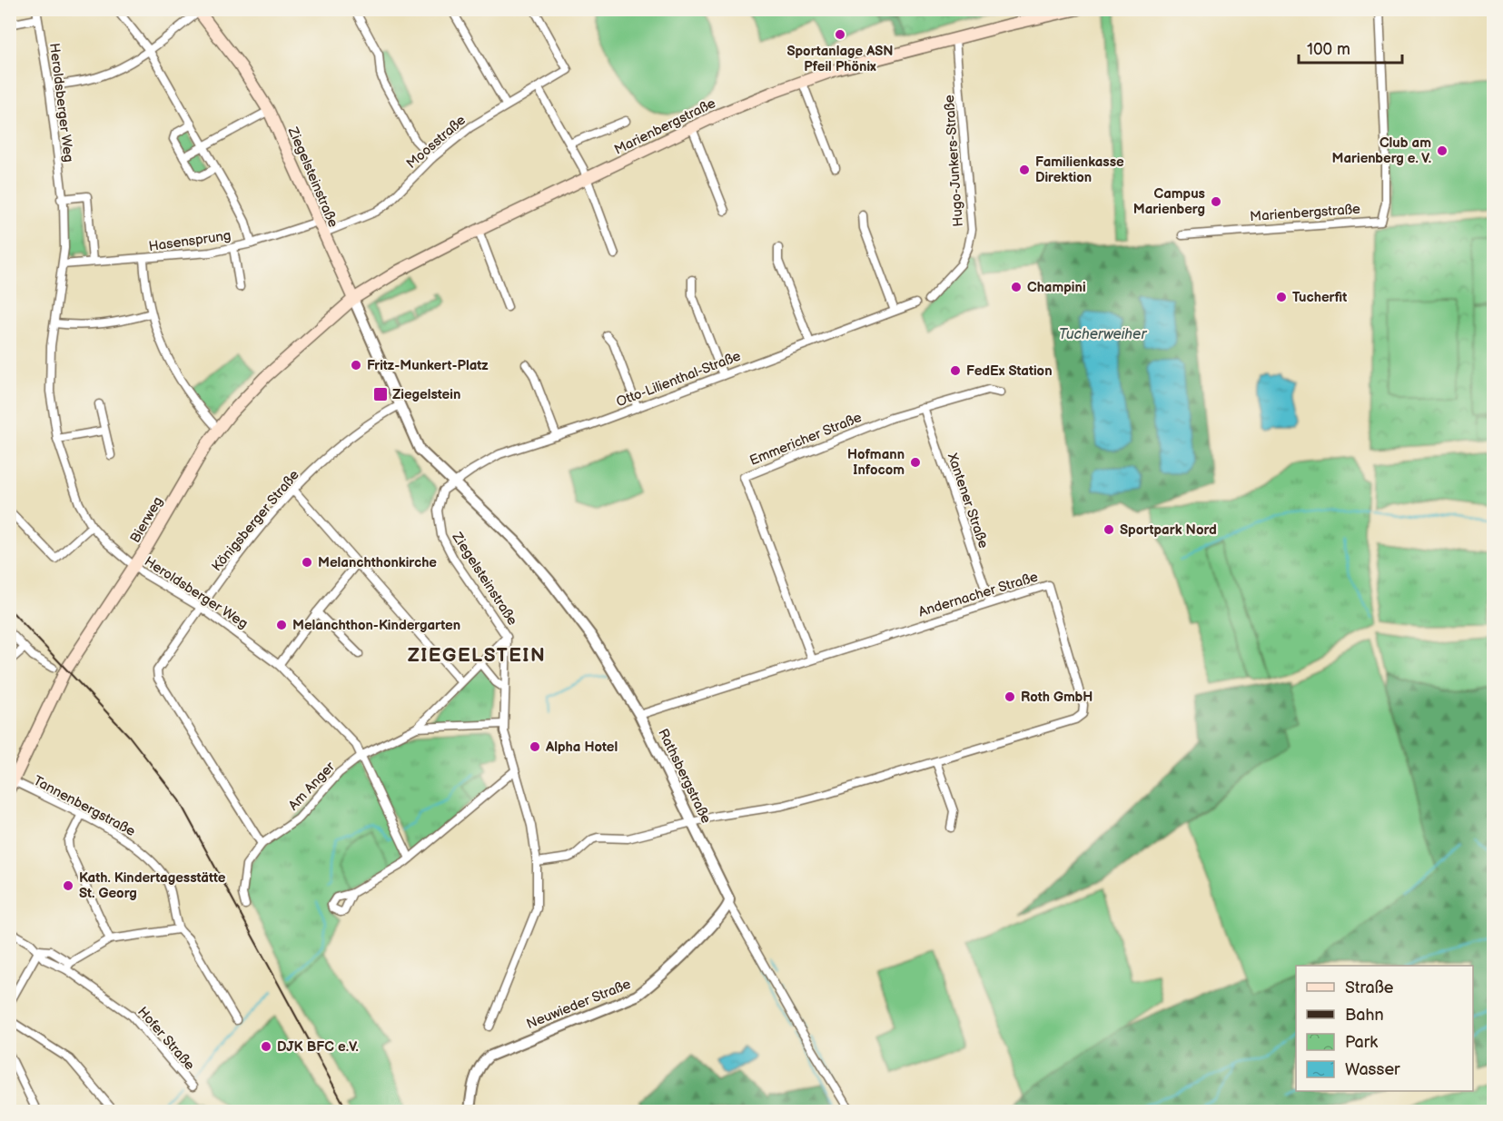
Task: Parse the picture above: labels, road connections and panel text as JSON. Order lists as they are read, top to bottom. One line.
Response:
{"streets":{"main road":["Marienbergstraße","Ziegelsteinstraße","Bierweg"],"street":["Heroldsberger Weg","Moosstraße","Hugo-Junkers-Straße","Hasensprung","Otto-Lilienthal-Straße","Emmericher Straße","Xantener Straße","Königsberger Straße","Andernacher Straße","Rathsbergstraße","Am Anger","Tannenbergstraße","Neuwieder Straße","Hofer Straße"]},"crossings":[["Heroldsberger Weg","Hasensprung"],["Heroldsberger Weg","Bierweg"],["Heroldsberger Weg","Königsberger Straße"],["Heroldsberger Weg","Am Anger"],["Marienbergstraße","Hugo-Junkers-Straße"],["Marienbergstraße","Ziegelsteinstraße"],["Marienbergstraße","Bierweg"],["Moosstraße","Ziegelsteinstraße"],["Ziegelsteinstraße","Hasensprung"],["Ziegelsteinstraße","Otto-Lilienthal-Straße"],["Ziegelsteinstraße","Bierweg"],["Ziegelsteinstraße","Königsberger Straße"],["Ziegelsteinstraße","Andernacher Straße"],["Ziegelsteinstraße","Rathsbergstraße"],["Ziegelsteinstraße","Am Anger"],["Otto-Lilienthal-Straße","Rathsbergstraße"],["Emmericher Straße","Xantener Straße"],["Emmericher Straße","Andernacher Straße"],["Xantener Straße","Andernacher Straße"],["Bierweg","Tannenbergstraße"],["Königsberger Straße","Am Anger"],["Andernacher Straße","Rathsbergstraße"],["Rathsbergstraße","Neuwieder Straße"]],"districts":["ZIEGELSTEIN"],"water":["Tucherweiher"],"places":{"other":["Sportanlage ASN Pfeil Phönix","Club am Marienberg e. V.","Familienkasse Direktion","Campus Marienberg","Champini","Tucherfit","Fritz-Munkert-Platz","FedEx Station","Hofmann Infocom","Sportpark Nord","Melanchthonkirche","Melanchthon-Kindergarten","Roth GmbH","Alpha Hotel","Kath. Kindertagesstätte St. Georg","DJK BFC e.V."],"transit":["Ziegelstein"]},"legend":["Straße","Bahn","Park","Wasser"],"scale_bar":"100 m"}
